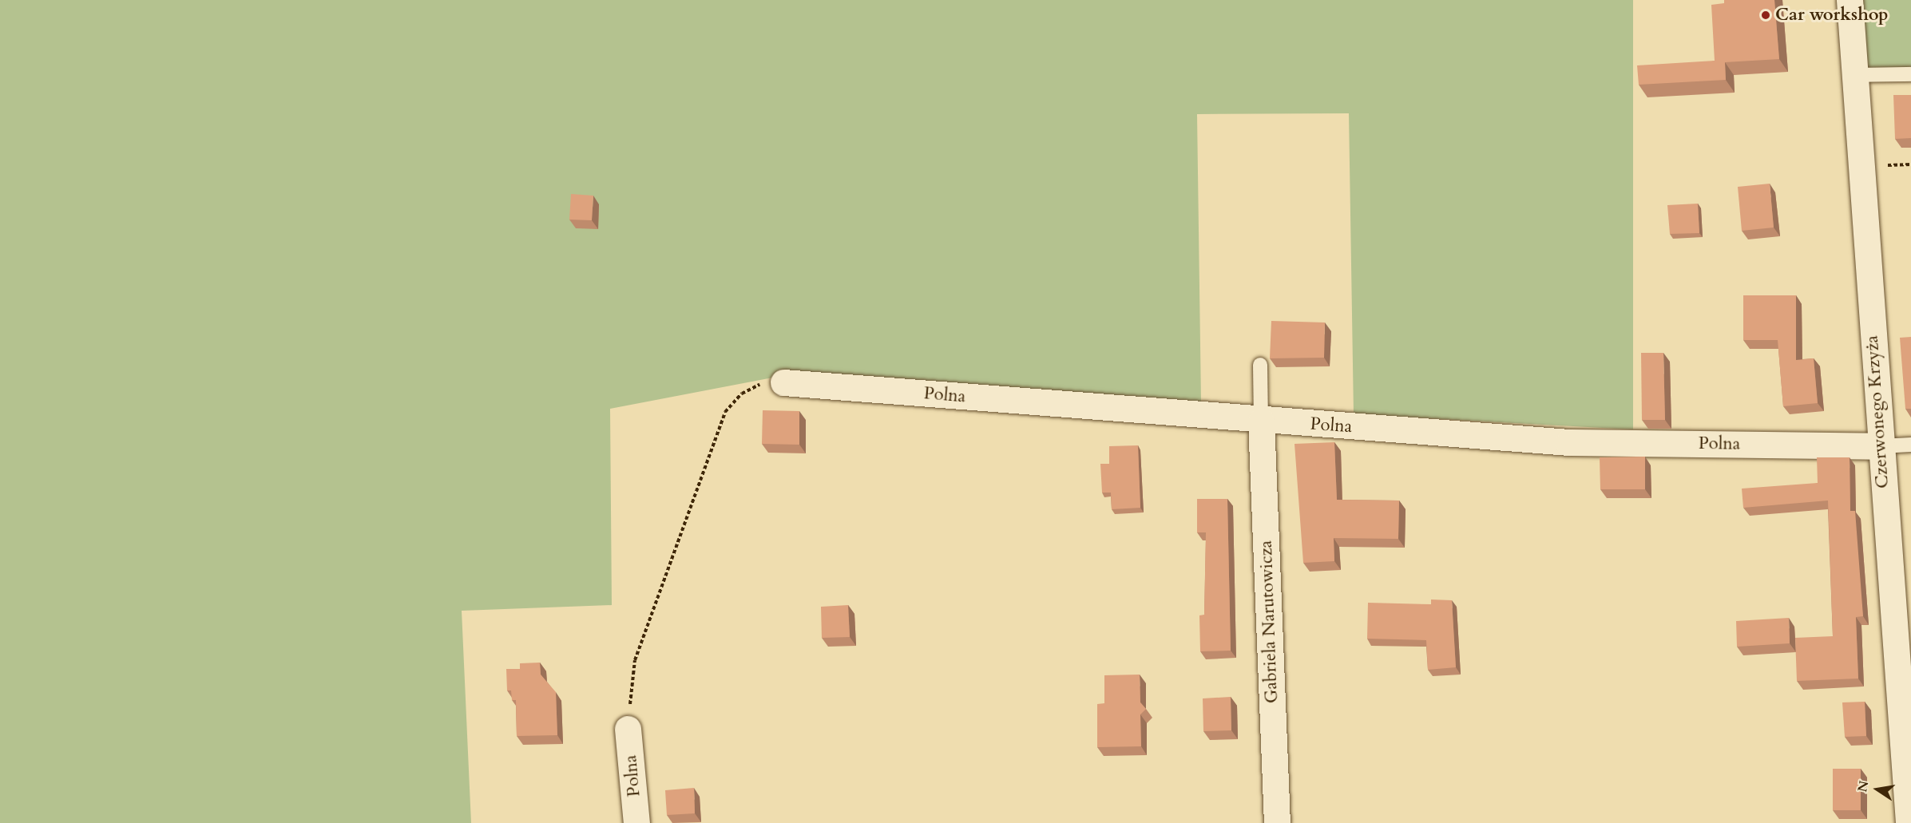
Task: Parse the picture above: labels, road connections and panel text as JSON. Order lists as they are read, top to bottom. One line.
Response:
{"streets":{"street":["Polna","Czerwonego Krzyża","Gabriela Narutowicza"]},"crossings":[["Polna","Czerwonego Krzyża"],["Polna","Gabriela Narutowicza"]],"places":["Car workshop"],"north":"left"}
